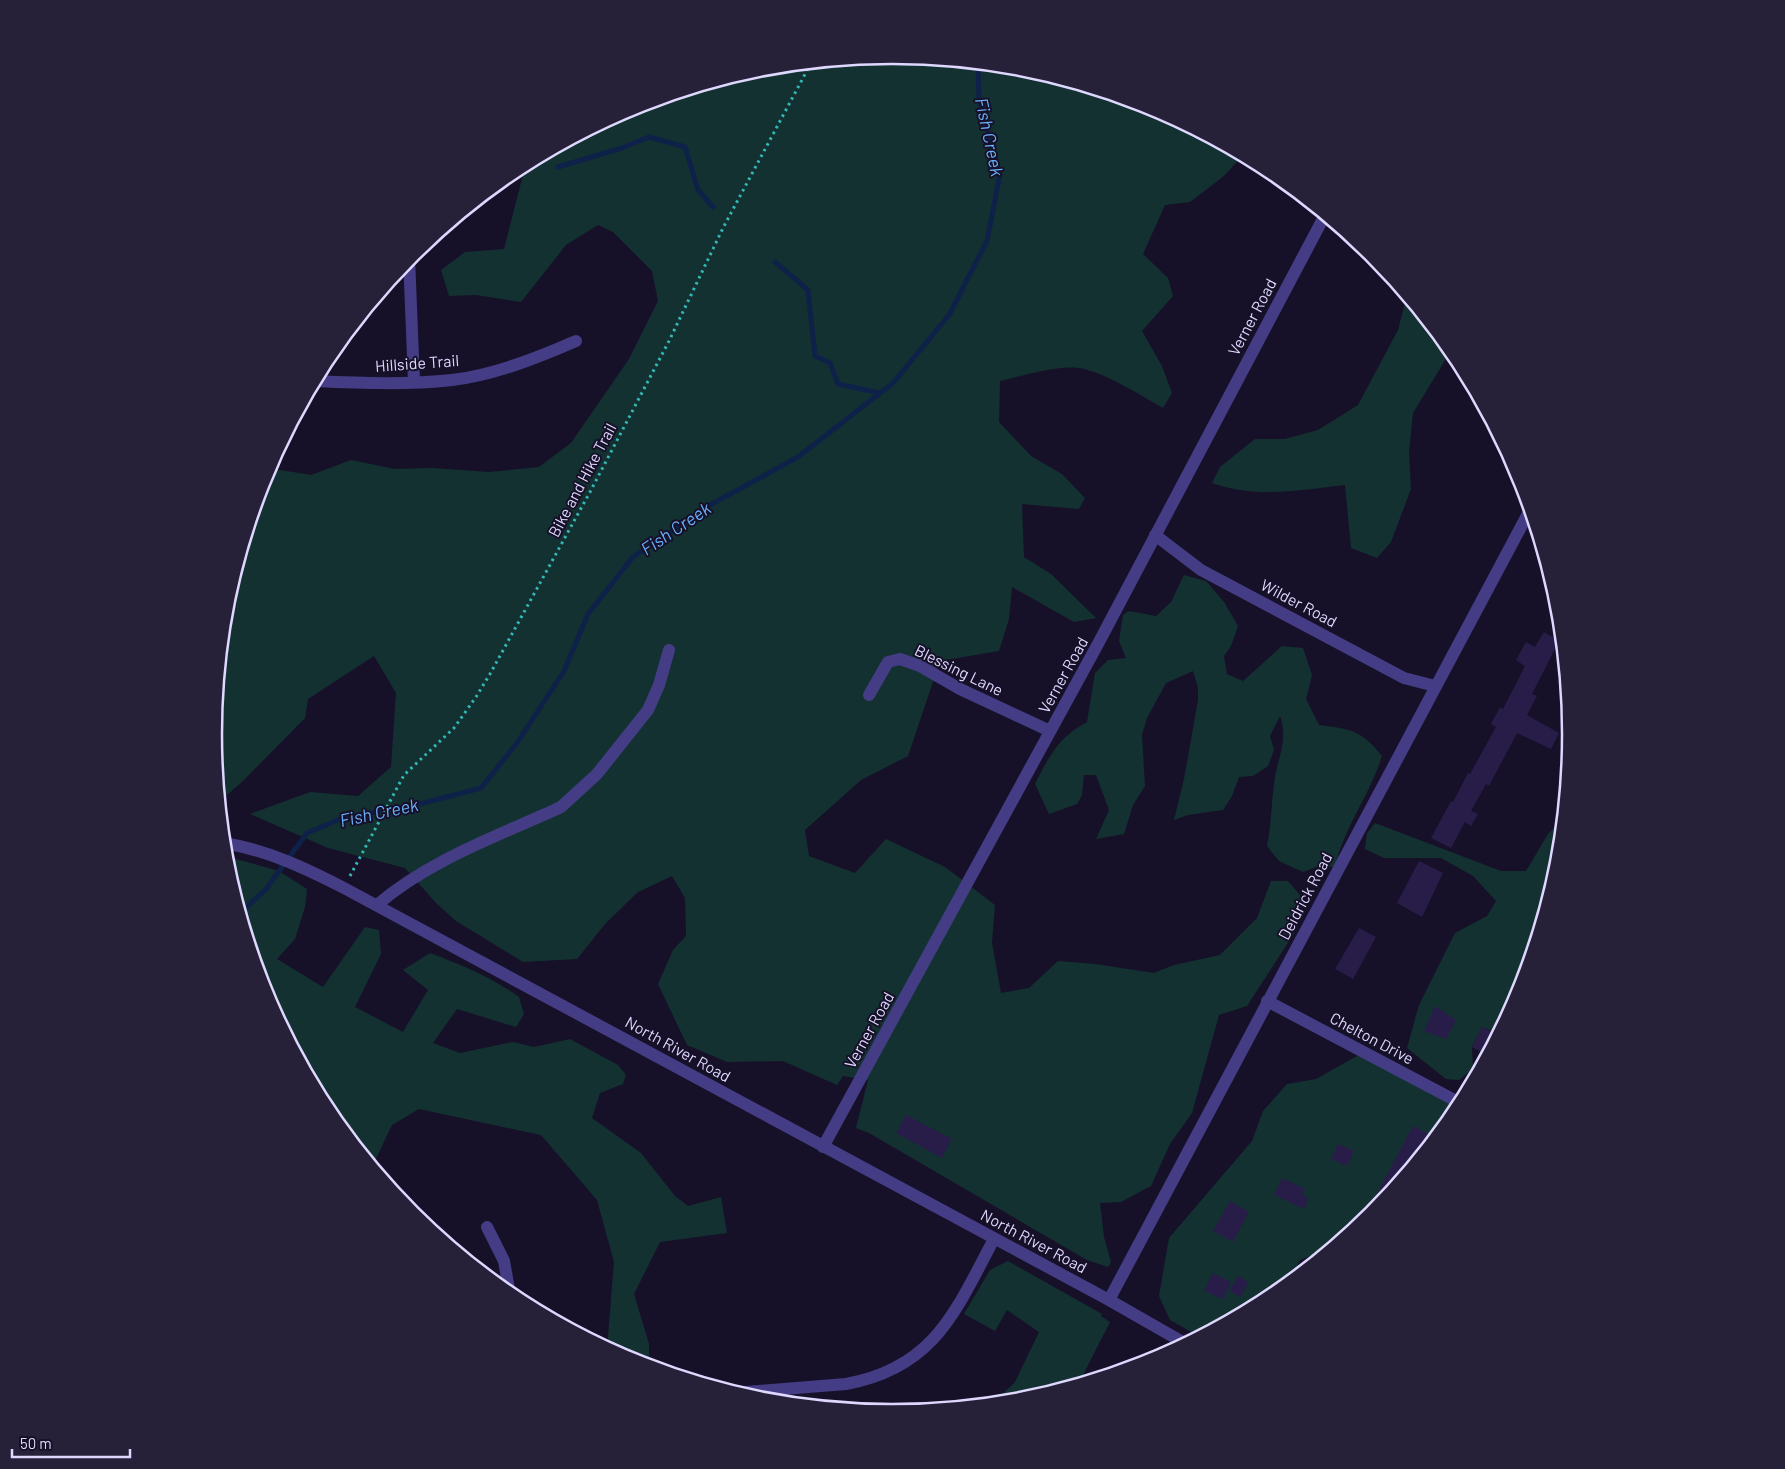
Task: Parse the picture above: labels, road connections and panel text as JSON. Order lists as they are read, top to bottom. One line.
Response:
{"streets":{"street":["Verner Road","Hillside Trail","Wilder Road","Blessing Lane","Deidrick Road","Chelton Drive","North River Road"],"path":["Bike and Hike Trail"]},"crossings":[["Verner Road","Wilder Road"],["Verner Road","Blessing Lane"],["Verner Road","North River Road"],["Bike and Hike Trail","North River Road"],["Wilder Road","Deidrick Road"],["Deidrick Road","Chelton Drive"],["Deidrick Road","North River Road"]],"water":["Fish Creek"],"scale_bar":"50 m"}
